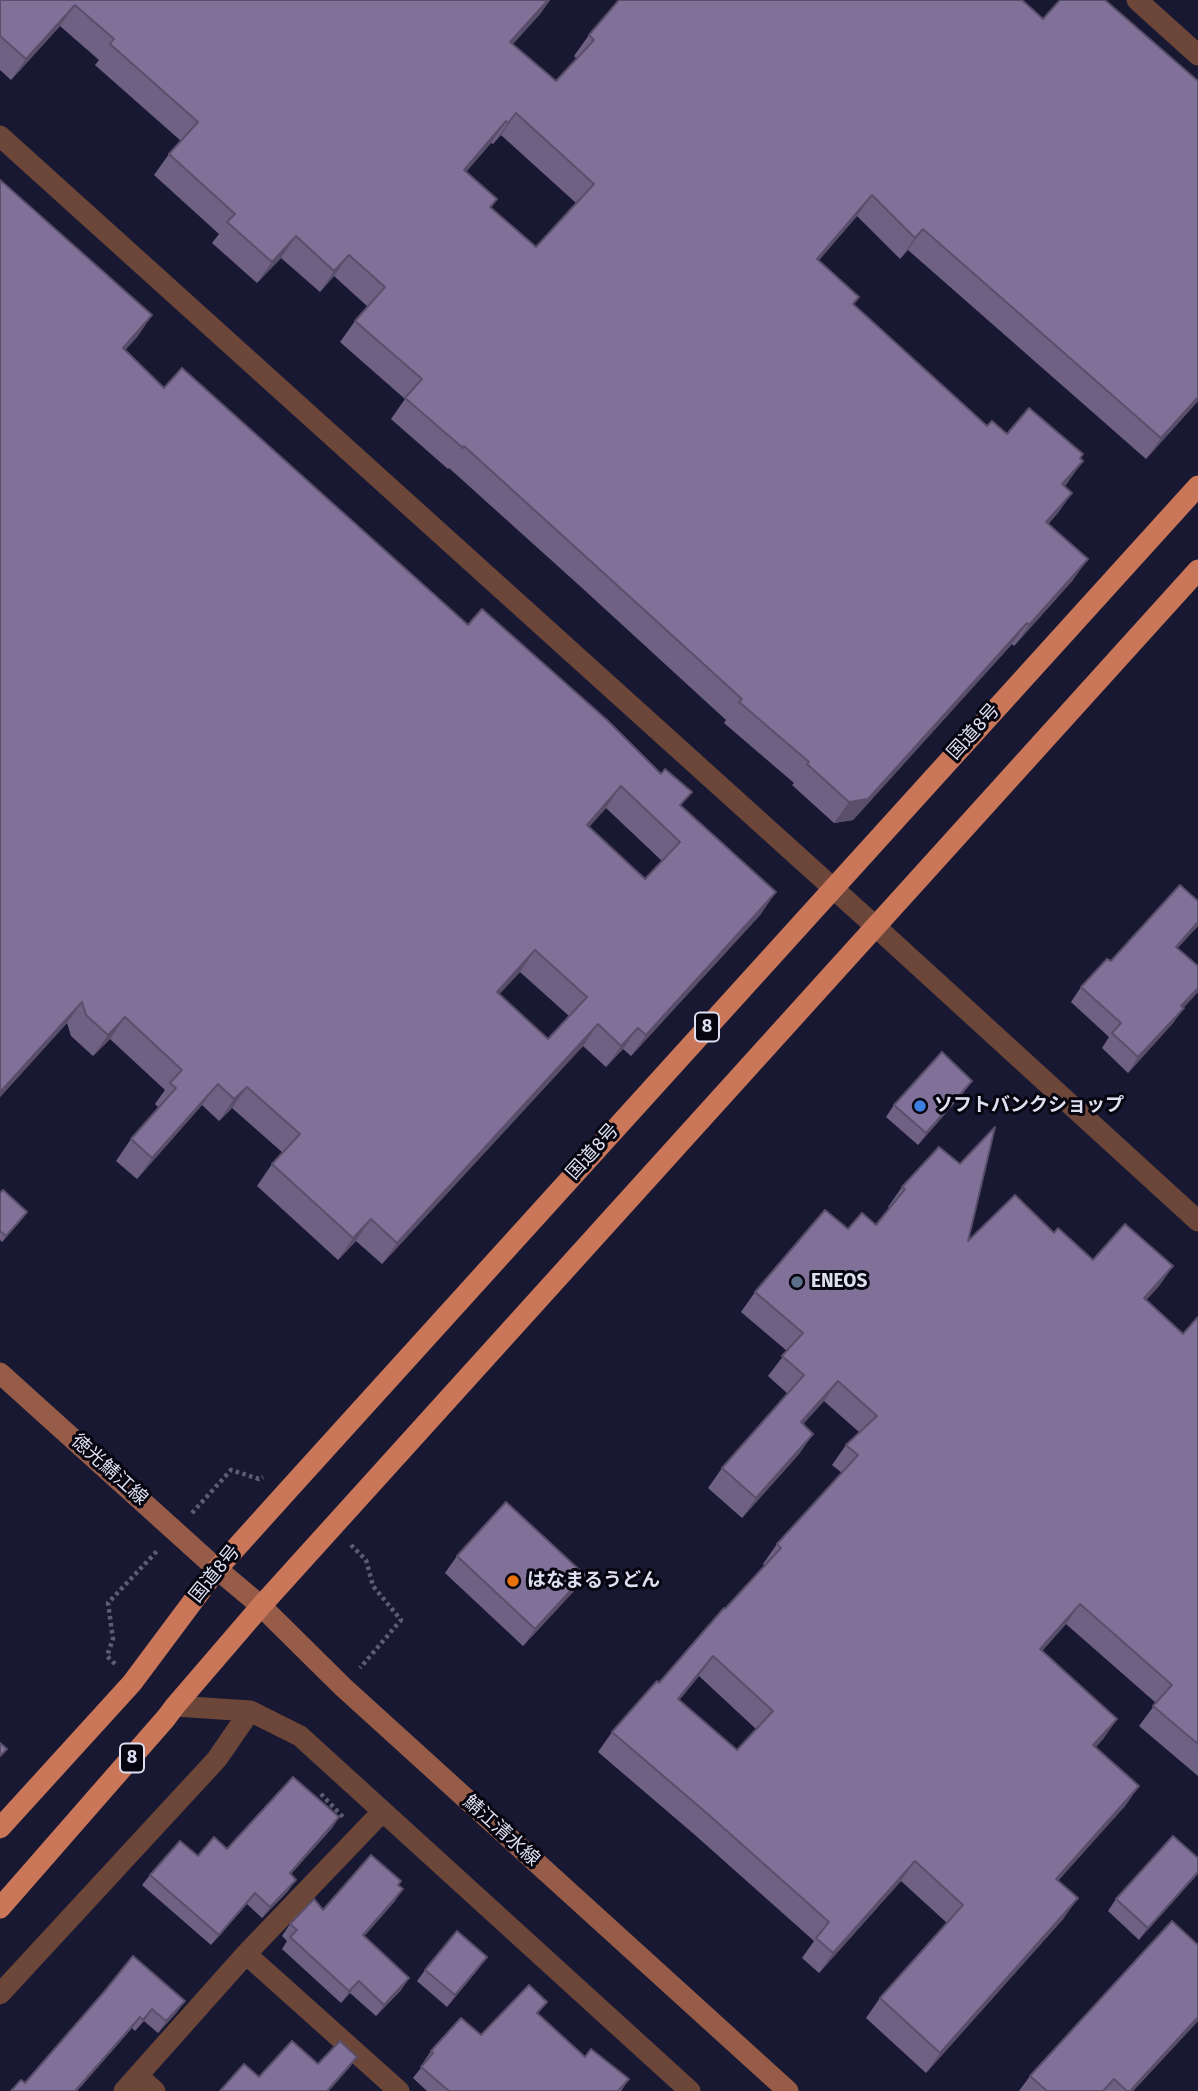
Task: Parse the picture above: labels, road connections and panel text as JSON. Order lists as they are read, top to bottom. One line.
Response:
{"streets":{"highway":["国道8号","8"],"main road":["徳光鯖江線","鯖江清水線"]},"crossings":[["国道8号","徳光鯖江線"],["国道8号","鯖江清水線"],["8","鯖江清水線"],["徳光鯖江線","鯖江清水線"]],"places":["ソフトバンクショップ","ENEOS","はなまるうどん"]}
